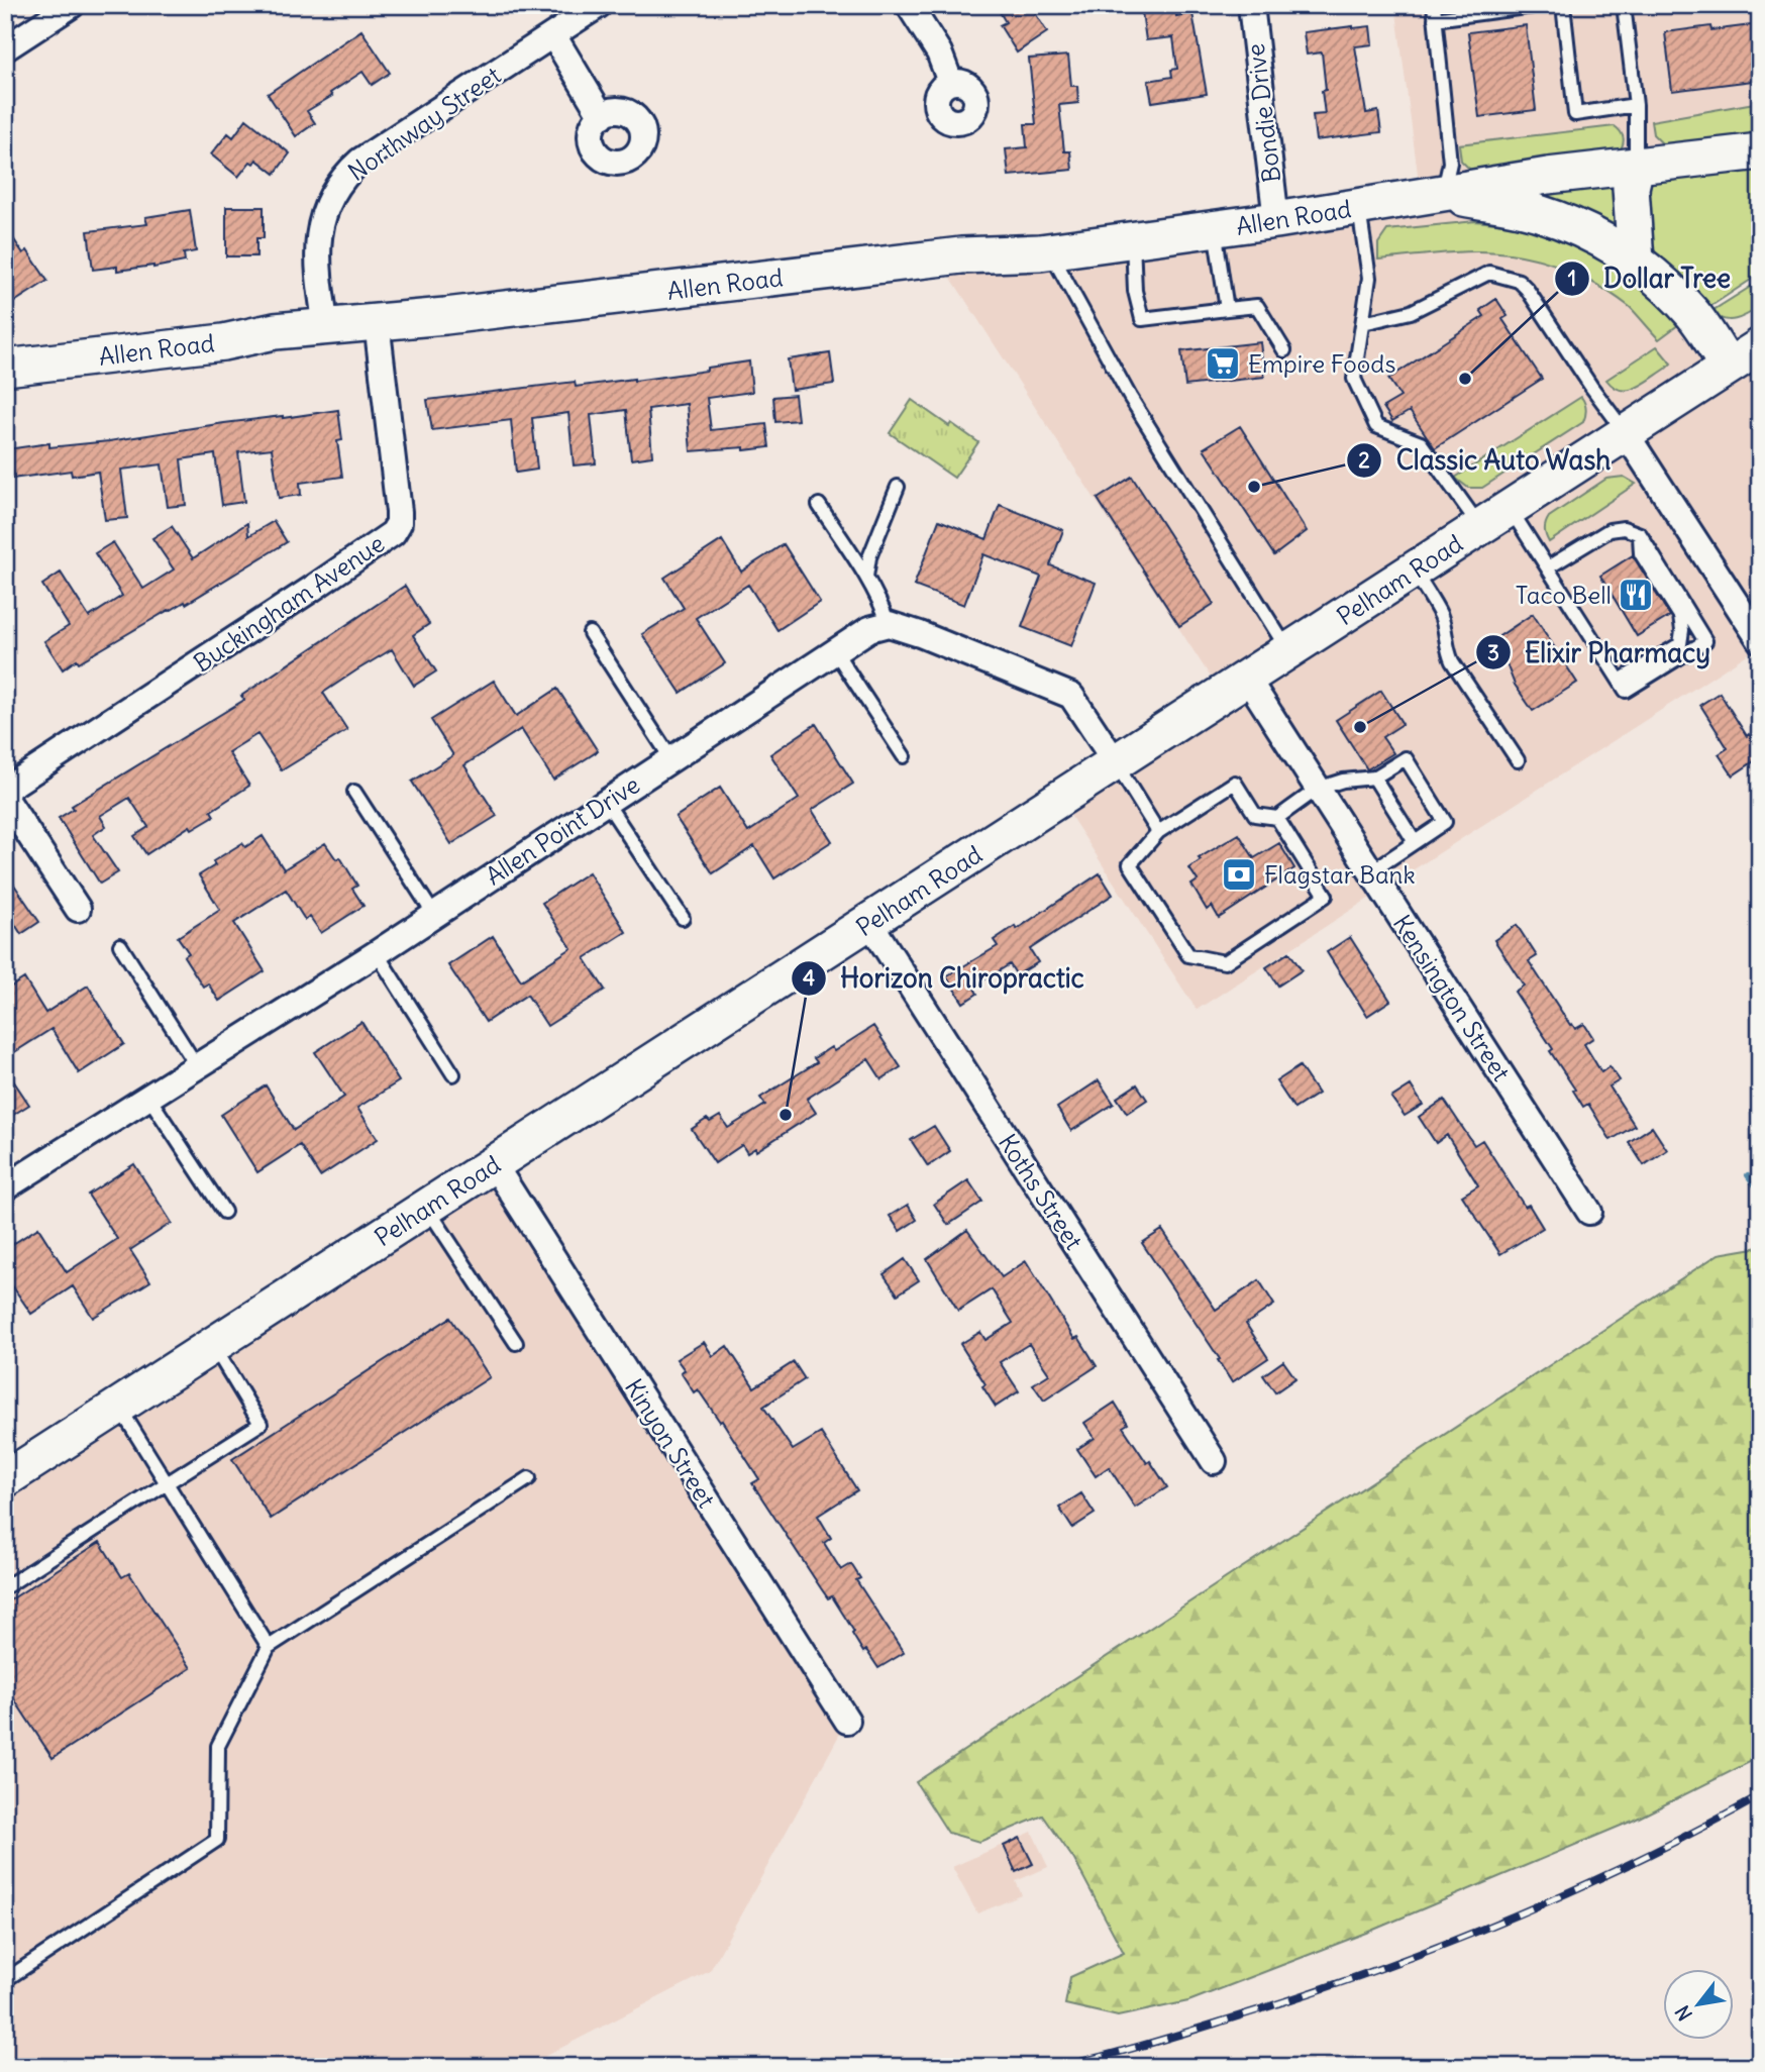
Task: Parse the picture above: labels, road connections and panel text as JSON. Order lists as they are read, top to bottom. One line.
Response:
{"streets":{"main road":["Allen Road","Pelham Road"],"street":["Bondie Drive","Northway Street","Buckingham Avenue","Allen Point Drive","Kensington Street","Koths Street","Kinyon Street"]},"crossings":[["Bondie Drive","Allen Road"],["Northway Street","Allen Road"],["Allen Road","Pelham Road"],["Allen Road","Buckingham Avenue"],["Pelham Road","Kensington Street"],["Pelham Road","Koths Street"],["Pelham Road","Kinyon Street"]],"places":{"supermarket":["Empire Foods"],"other":["Dollar Tree","Classic Auto Wash","Elixir Pharmacy","Horizon Chiropractic"],"restaurant":["Taco Bell"],"bank":["Flagstar Bank"]},"north":"bottom left"}
